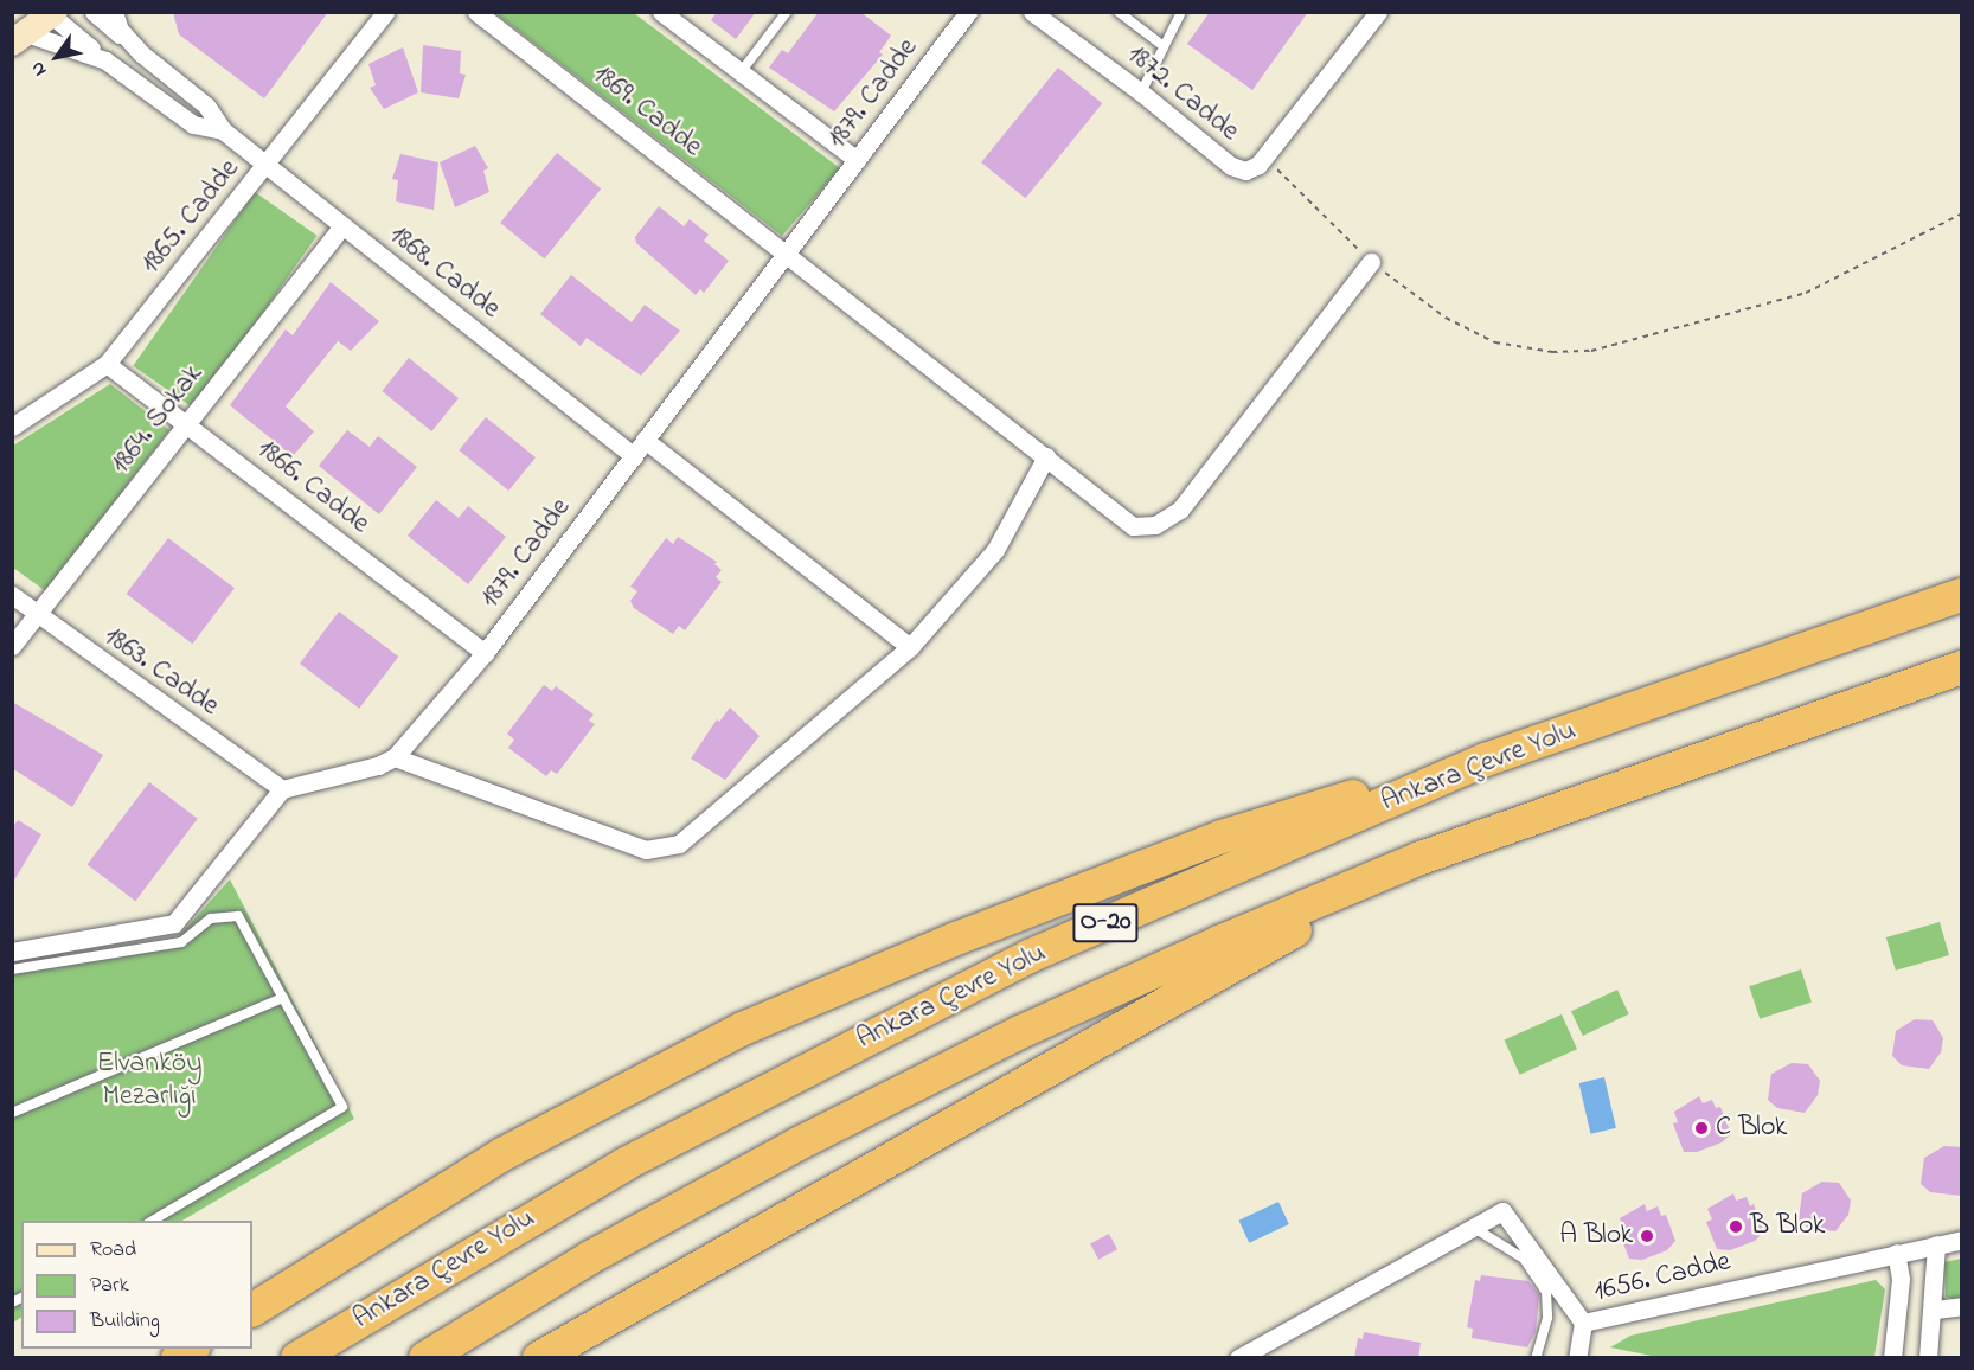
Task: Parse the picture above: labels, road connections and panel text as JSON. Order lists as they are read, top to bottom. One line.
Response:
{"streets":{"highway":["Ankara Çevre Yolu","O-20"],"street":["1879. Cadde","1872. Cadde","1869. Cadde","1865. Cadde","1868. Cadde","1864. Sokak","1866. Cadde","1863. Cadde","1656. Cadde"]},"crossings":[["1879. Cadde","1869. Cadde"],["1879. Cadde","1868. Cadde"],["1879. Cadde","1866. Cadde"],["1879. Cadde","1863. Cadde"],["1865. Cadde","1868. Cadde"],["1865. Cadde","1866. Cadde"],["1868. Cadde","1864. Sokak"],["1864. Sokak","1866. Cadde"],["1864. Sokak","1863. Cadde"]],"parks":["Elvanköy Mezarlığı"],"places":["C Blok","B Blok","A Blok"],"legend":["Road","Park","Building"],"north":"bottom left"}
